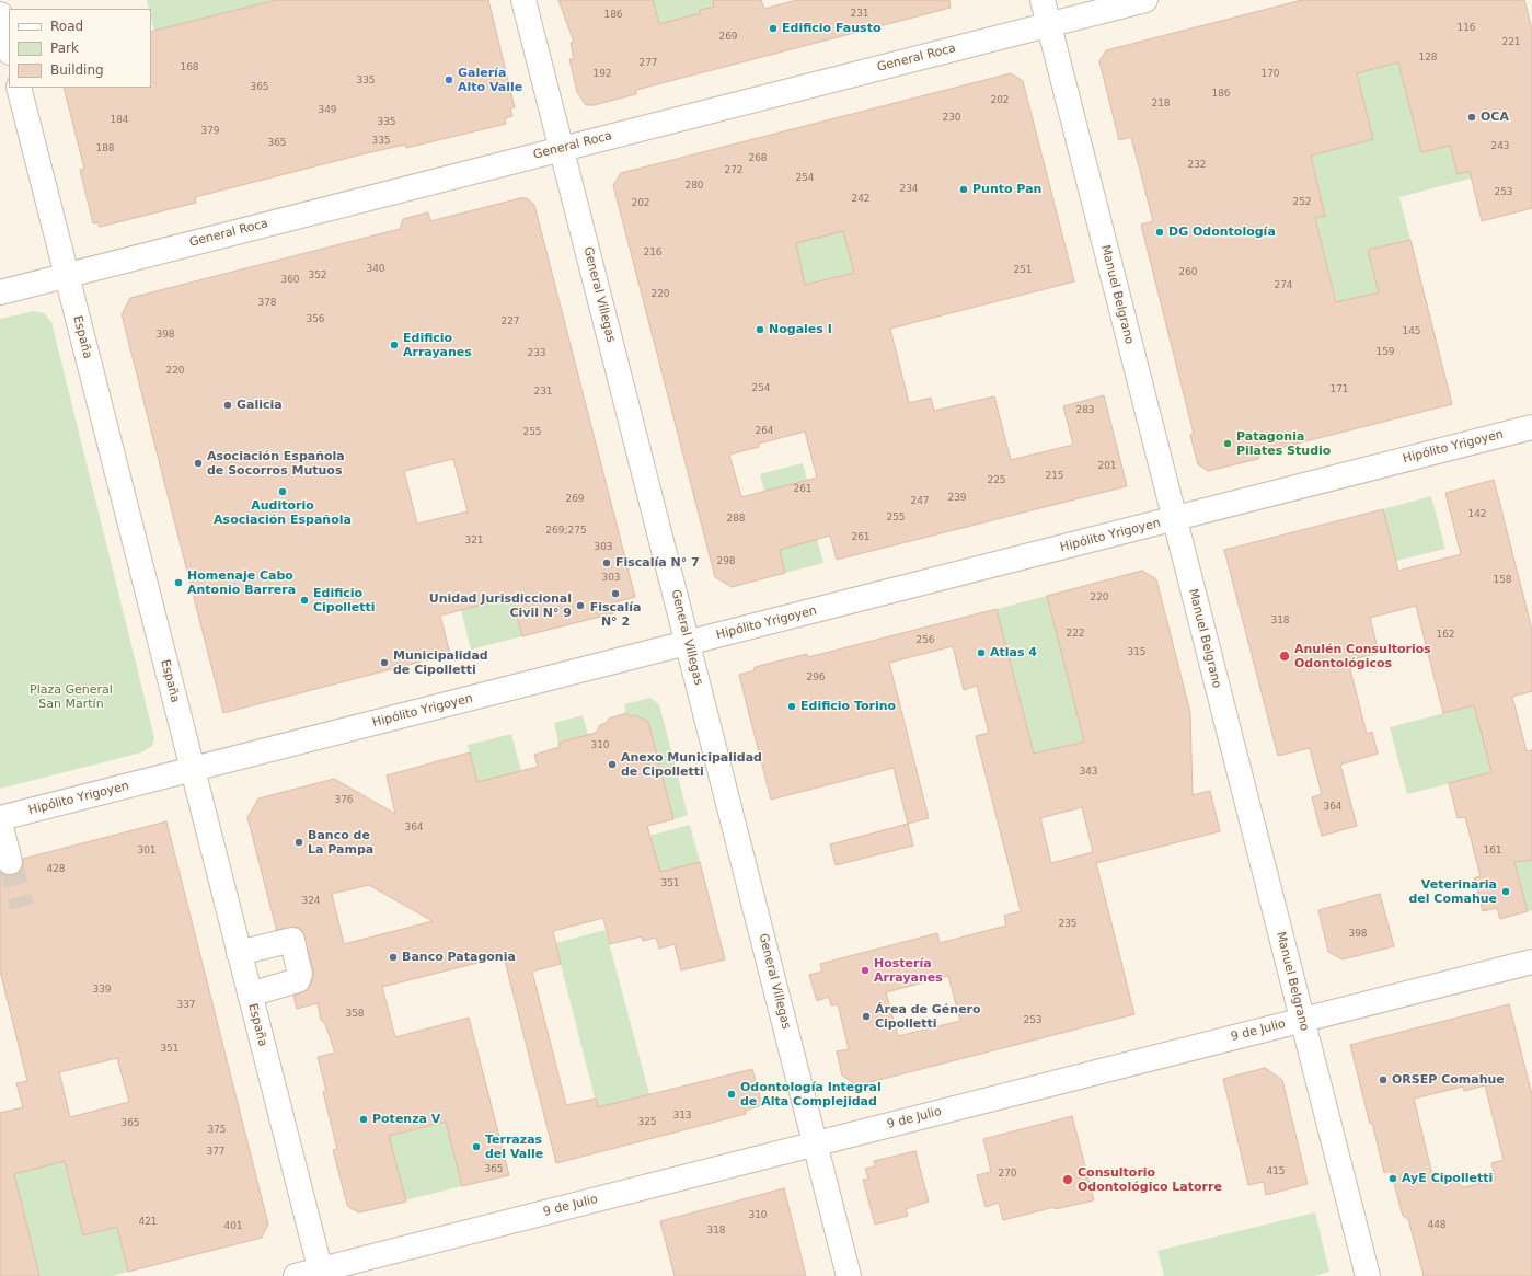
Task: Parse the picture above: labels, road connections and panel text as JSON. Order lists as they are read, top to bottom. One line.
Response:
{"streets":{"street":["General Roca","General Villegas","Manuel Belgrano","España","Hipólito Yrigoyen","9 de Julio"]},"crossings":[["General Roca","General Villegas"],["General Roca","Manuel Belgrano"],["General Roca","España"],["General Villegas","Hipólito Yrigoyen"],["General Villegas","9 de Julio"],["Manuel Belgrano","Hipólito Yrigoyen"],["Manuel Belgrano","9 de Julio"],["España","Hipólito Yrigoyen"],["España","9 de Julio"]],"parks":["Plaza General San Martín"],"places":["Edificio Fausto","Galería Alto Valle","OCA","Punto Pan","DG Odontología","Nogales I","Edificio Arrayanes","Galicia","Patagonia Pilates Studio","Asociación Española de Socorros Mutuos","Auditorio Asociación Española","Fiscalía N° 7","Homenaje Cabo Antonio Barrera","Fiscalía N° 2","Edificio Cipolletti","Unidad Jurisdiccional Civil N° 9","Atlas 4","Anulén Consultorios Odontológicos","Municipalidad de Cipolletti","Edificio Torino","Anexo Municipalidad de Cipolletti","Banco de La Pampa","Veterinaria del Comahue","Banco Patagonia","Hostería Arrayanes","Área de Género Cipolletti","ORSEP Comahue","Odontología Integral de Alta Complejidad","Potenza V","Terrazas del Valle","AyE Cipolletti","Consultorio Odontológico Latorre"],"house_numbers":["231","186","116","269","221","128","277","168","192","170","335","365","186","202","218","349","230","184","335","379","335","365","243","188","268","232","272","254","280","234","253","242","252","202","216","340","251","260","352","360","274","220","378","356","227","145","398","159","233","220","254","171","231","283","264","255","201","215","225","261","239","269","247","142","255","288","269;275","261","321","303","298","303","158","220","318","222","162","256","315","296","310","343","376","364","364","301","161","428","351","324","235","398","339","337","358","253","351","313","325","365","375","377","365","415","270","310","421","448","401","318"],"legend":["Road","Park","Building"]}
